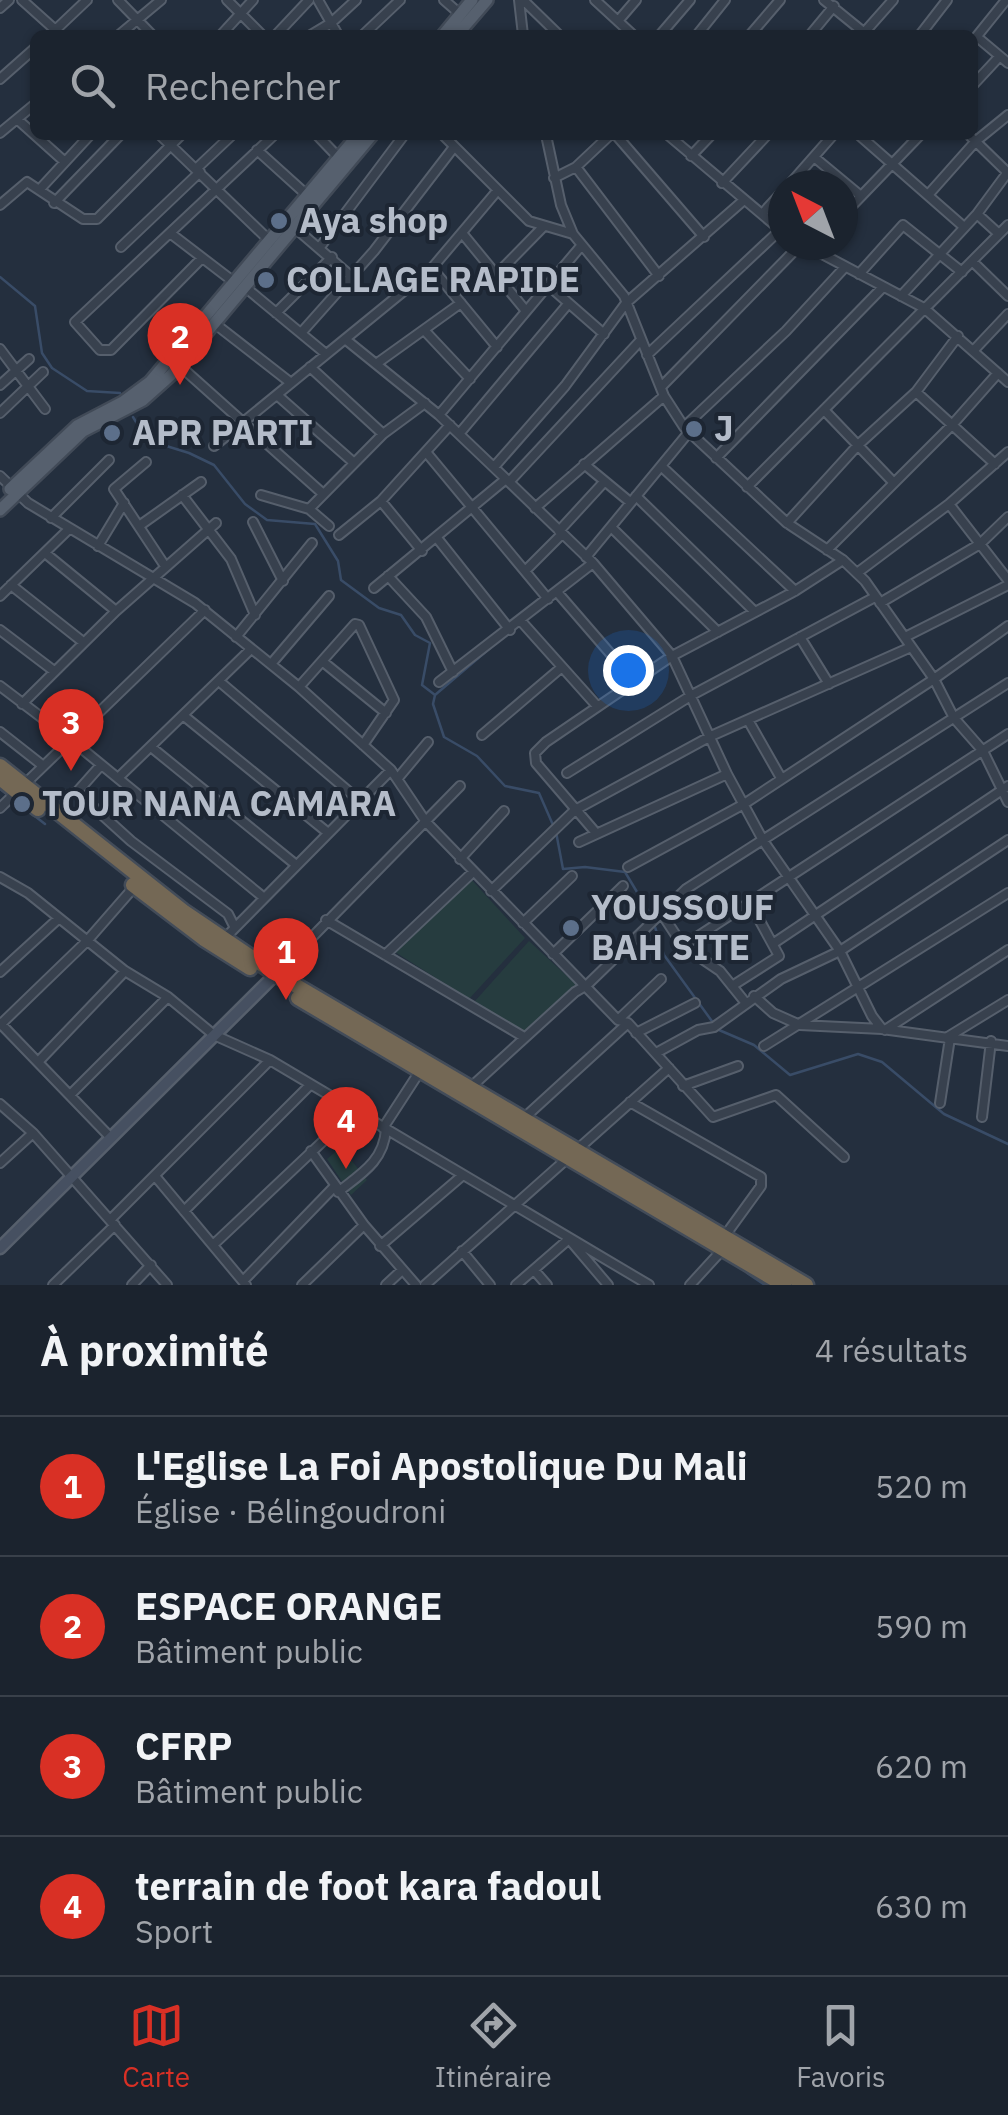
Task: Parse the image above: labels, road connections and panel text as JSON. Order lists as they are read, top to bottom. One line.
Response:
{"places":["Aya shop","COLLAGE RAPIDE","J","APR PARTI","TOUR NANA CAMARA","YOUSSOUF BAH SITE"],"north":"top left","page":{"search":"Rechercher","pins":["2","3","1","4"],"heading":["À proximité","4 résultats"],"list":[{"mark":"1","name":"L'Eglise La Foi Apostolique Du Mali","note":"Église · Bélingoudroni","value":"520 m"},{"mark":"2","name":"ESPACE ORANGE","note":"Bâtiment public","value":"590 m"},{"mark":"3","name":"CFRP","note":"Bâtiment public","value":"620 m"},{"mark":"4","name":"terrain de foot kara fadoul","note":"Sport","value":"630 m"}],"nav":["Carte","Itinéraire","Favoris"]}}
